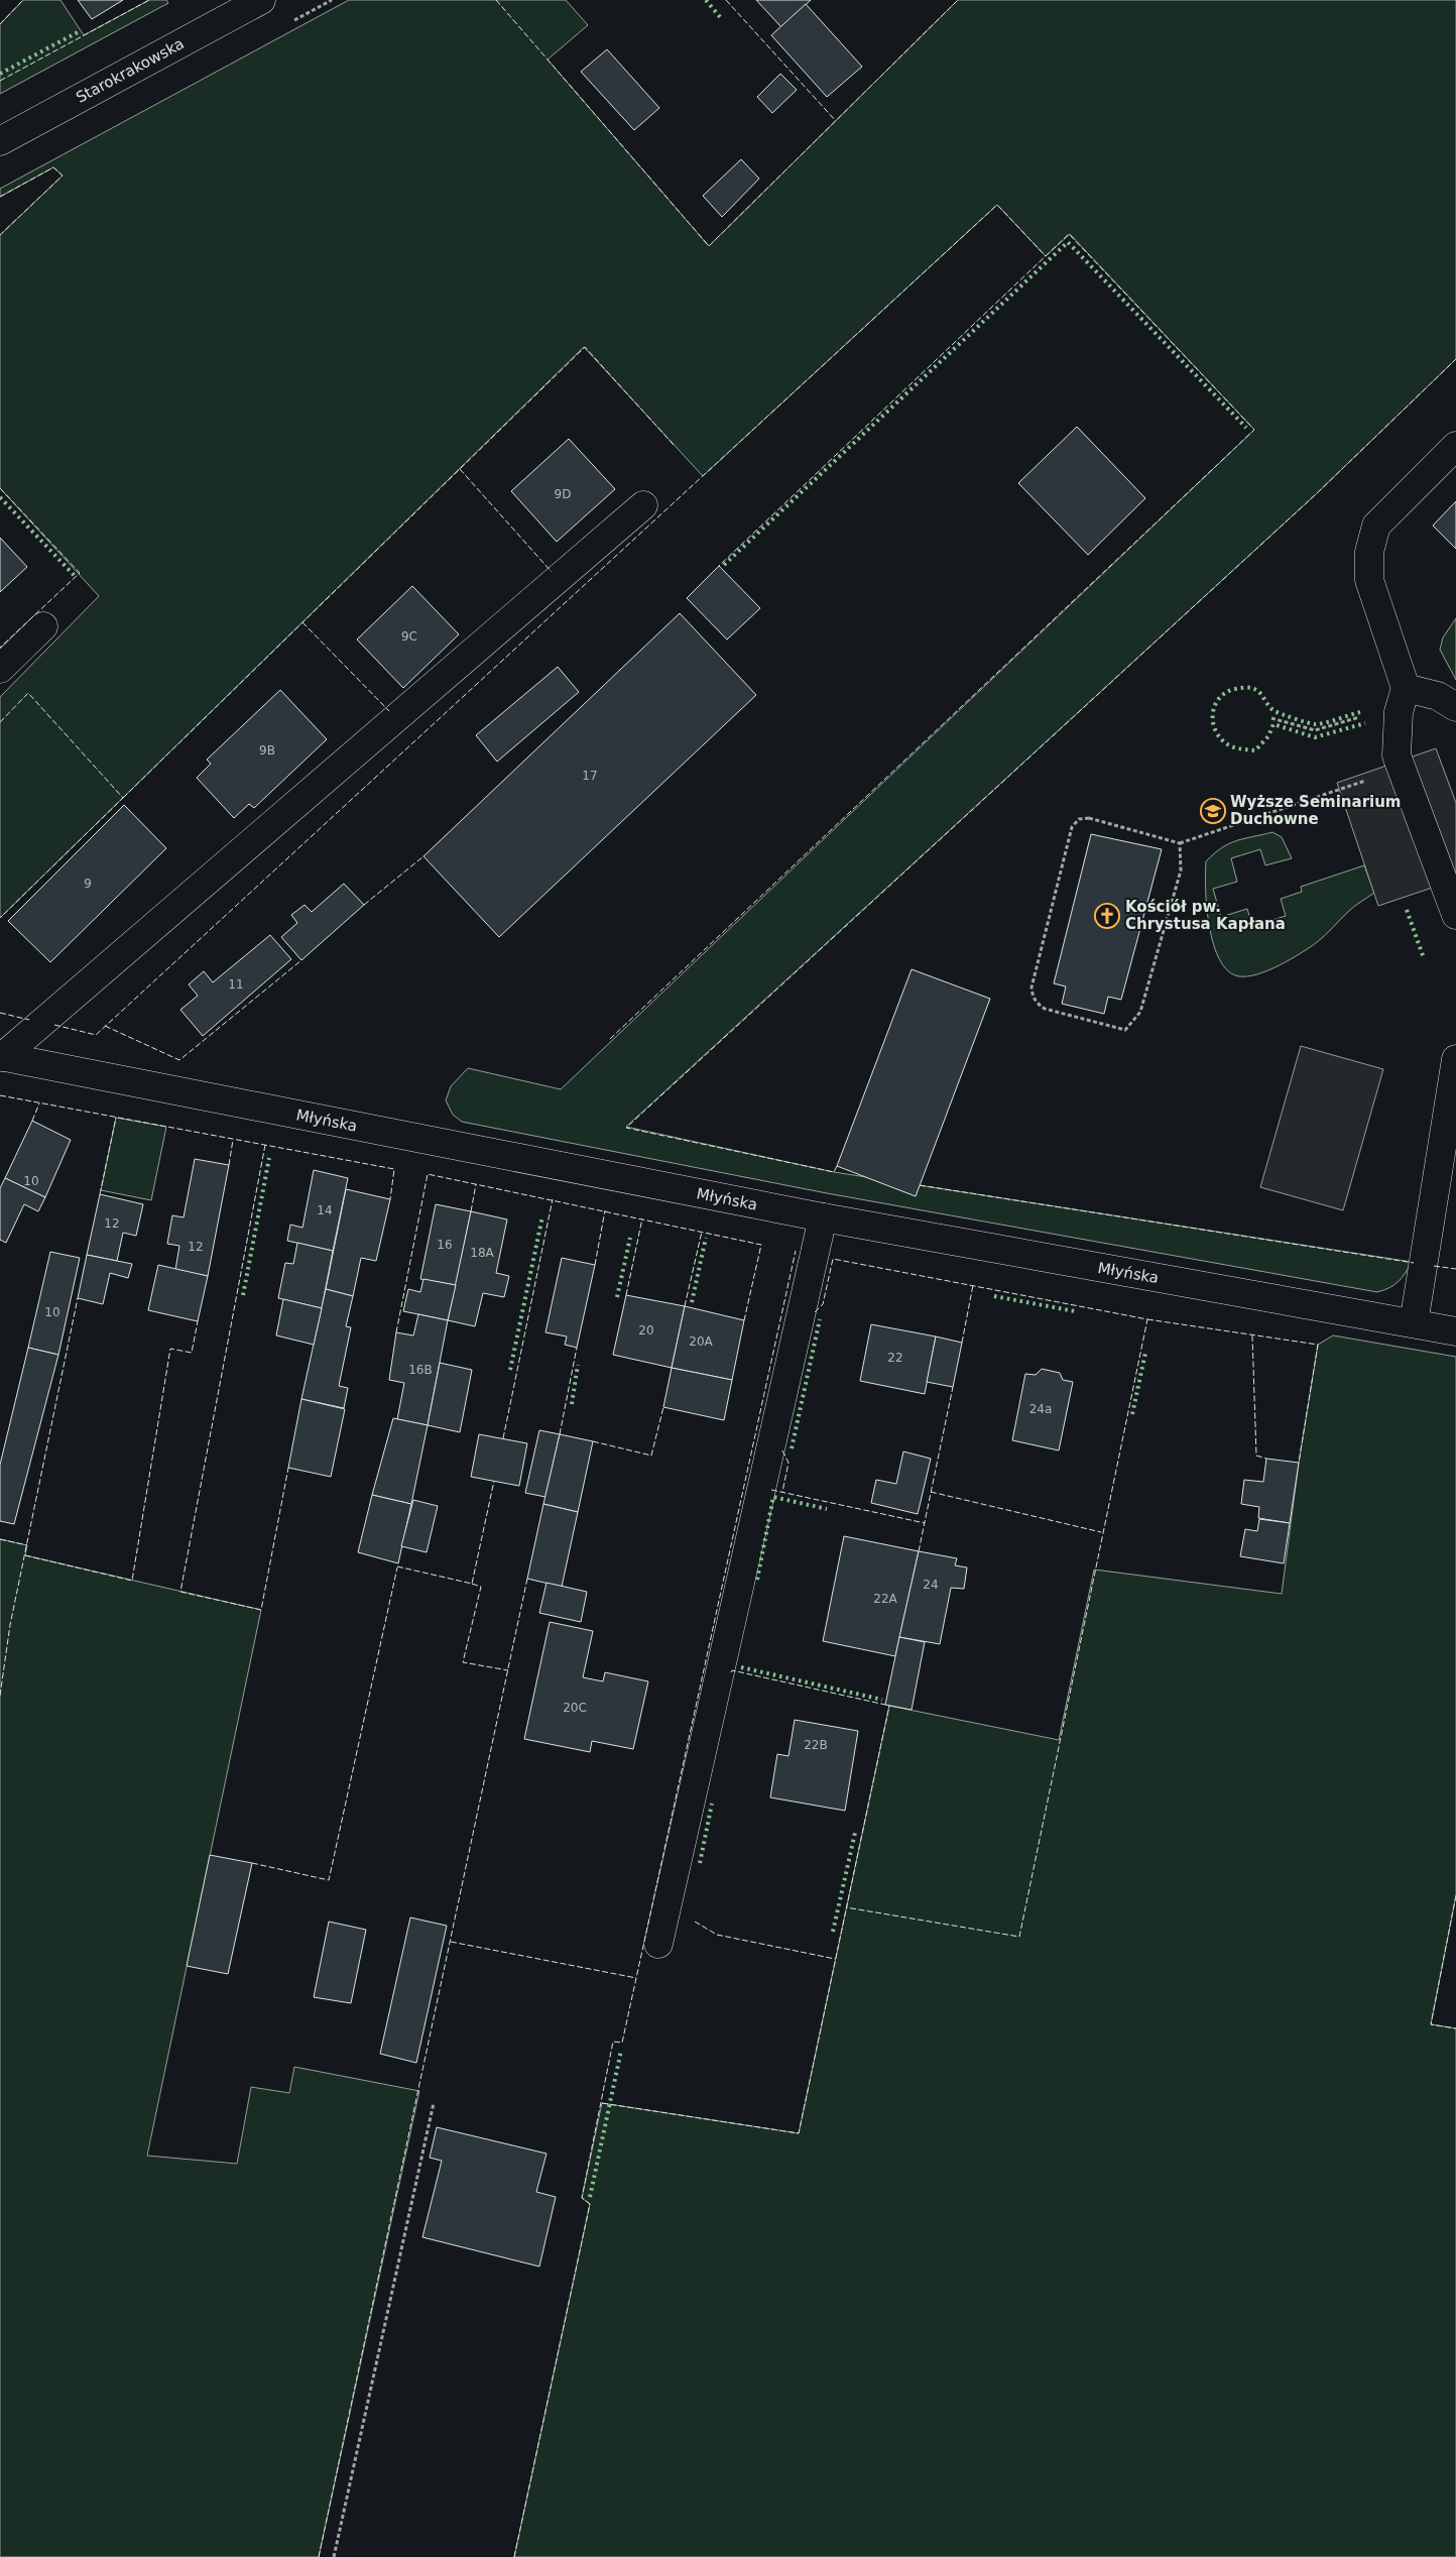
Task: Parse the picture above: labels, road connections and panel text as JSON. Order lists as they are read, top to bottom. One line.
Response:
{"streets":{"street":["Starokrakowska","Młyńska"]},"places":{"school or university":["Wyższe Seminarium Duchowne"],"church":["Kościół pw. Chrystusa Kapłana"]},"house_numbers":["9D","9C","9B","17","9","11","10","14","12","16","12","18A","10","20","20A","22","16B","24a","24","22A","20C","22B"]}
